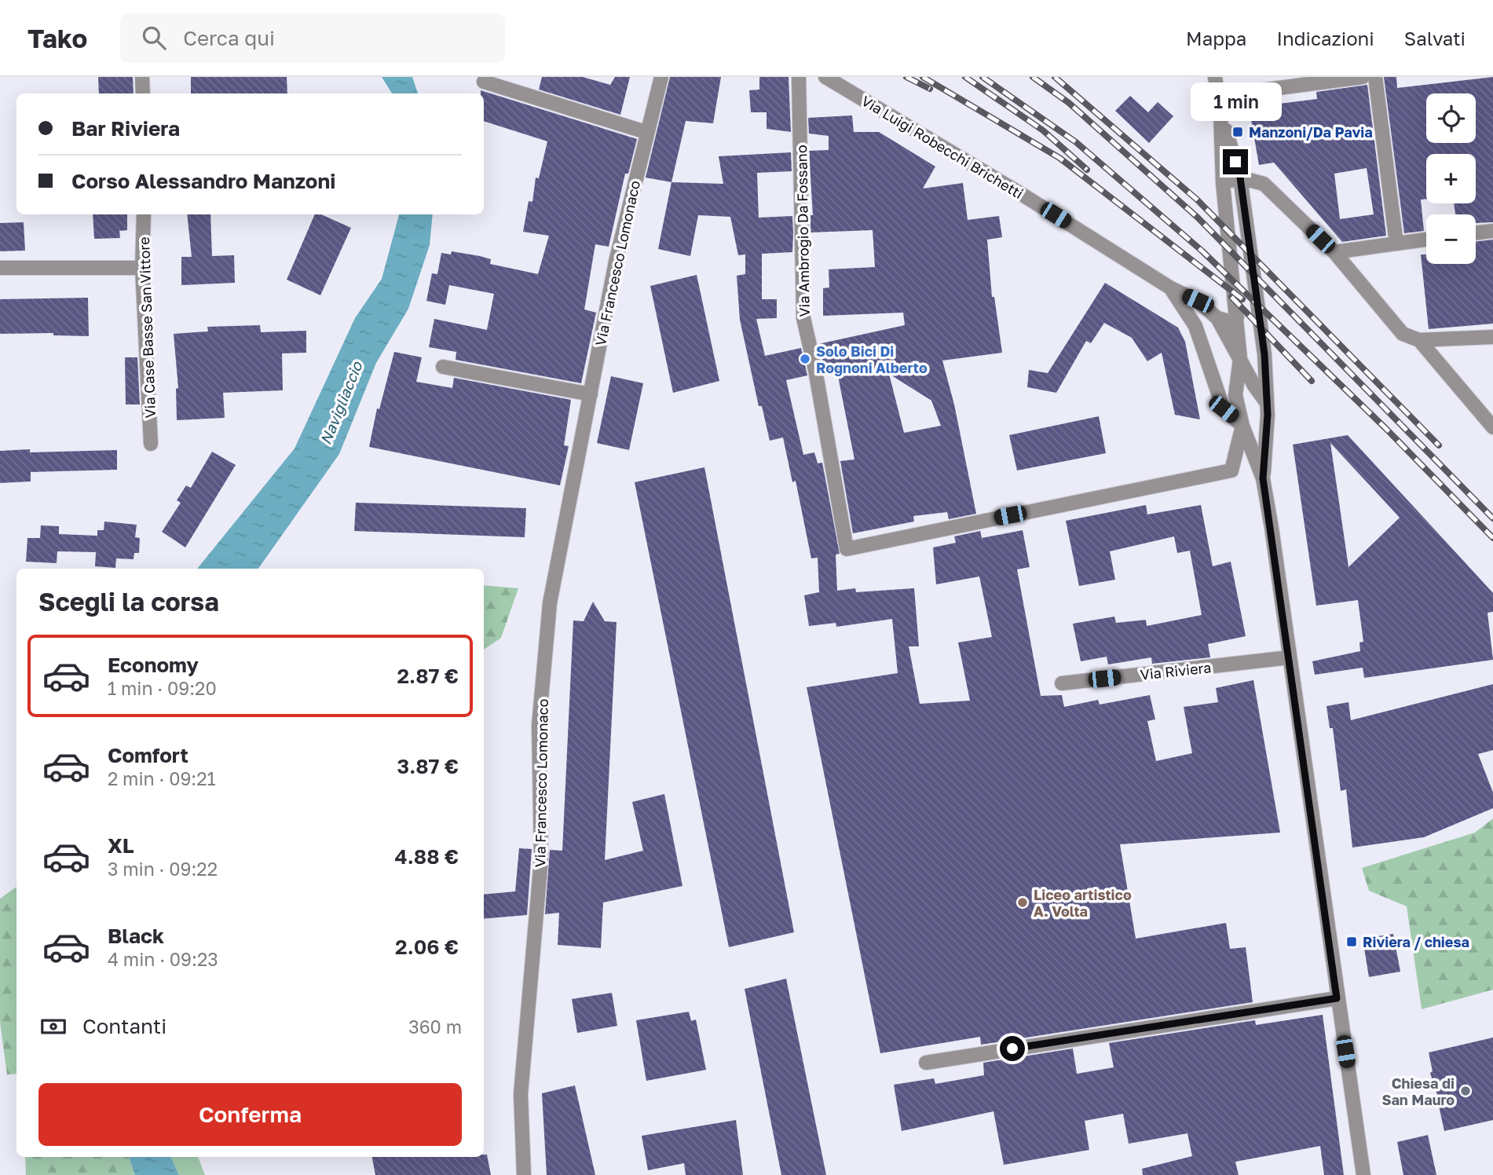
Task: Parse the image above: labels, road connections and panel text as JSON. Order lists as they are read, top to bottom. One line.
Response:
{"streets":{"street":["Via Luigi Robecchi Brichetti","Via Ambrogio Da Fossano","Via Francesco Lomonaco","Via Case Basse San Vittore","Via Riviera"]},"crossings":[["Via Luigi Robecchi Brichetti","Via Ambrogio Da Fossano"]],"water":["Navigliaccio"],"places":{"transit":["Manzoni/Da Pavia","Riviera / chiesa"],"other":["Solo Bici Di Rognoni Alberto","Liceo artistico A. Volta","Chiesa di San Mauro"]},"page":{"header":"Tako","search":"Cerca qui","nav":["Mappa","Indicazioni","Salvati"],"bubble":"1 min","map_buttons":["+","−"],"banner":["Bar Riviera","Corso Alessandro Manzoni"],"heading":"Scegli la corsa","list":[{"name":"Economy","note":"1 min · 09:20","value":"2.87 €"},{"name":"Comfort","note":"2 min · 09:21","value":"3.87 €"},{"name":"XL","note":"3 min · 09:22","value":"4.88 €"},{"name":"Black","note":"4 min · 09:23","value":"2.06 €"}],"pay":["Contanti","360 m"],"buttons":"Conferma"}}
